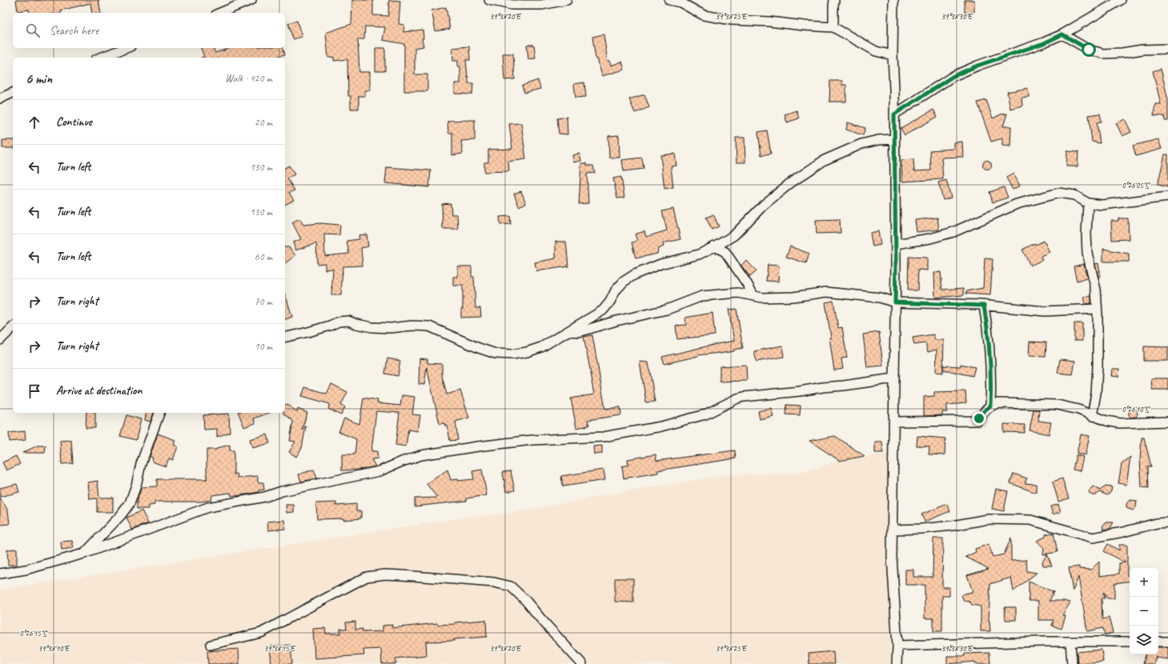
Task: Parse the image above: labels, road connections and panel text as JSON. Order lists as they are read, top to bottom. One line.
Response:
{"page":{"search":"Search here","heading":["6 min","Walk · 420 m"],"list":[["Continue","20 m"],["Turn left","130 m"],["Turn left","130 m"],["Turn left","60 m"],["Turn right","70 m"],["Turn right","10 m"],"Arrive at destination"],"map_buttons":["+","−"]},"coordinates":["39°38'20\"E","39°38'25\"E","39°38'30\"E","0°26'05\"S","0°26'10\"S","0°26'15\"S","39°38'10\"E","39°38'15\"E"]}
